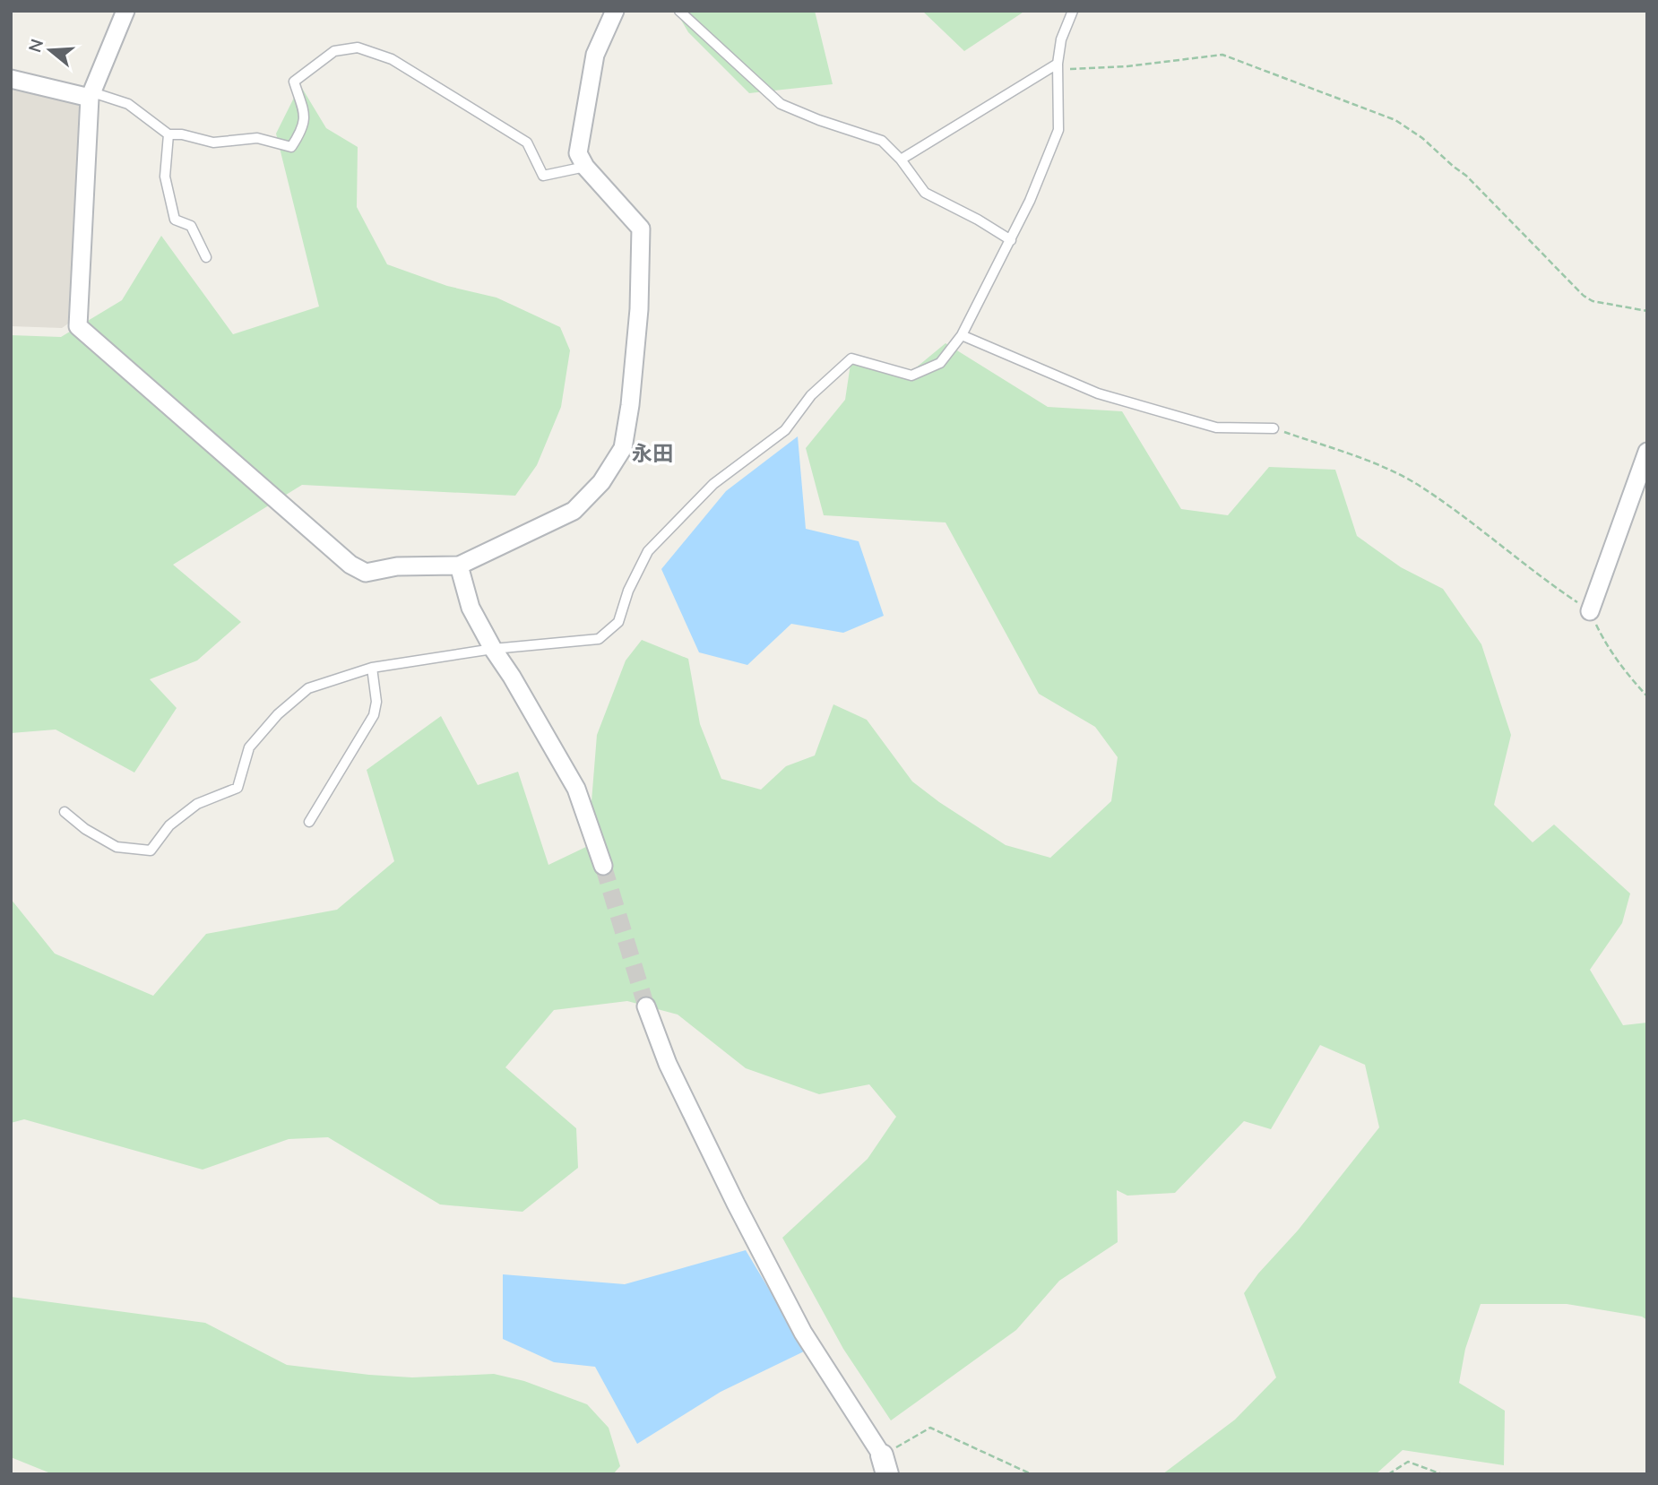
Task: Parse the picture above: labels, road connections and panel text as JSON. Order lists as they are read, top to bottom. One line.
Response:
{"districts":["永田"],"north":"left"}
